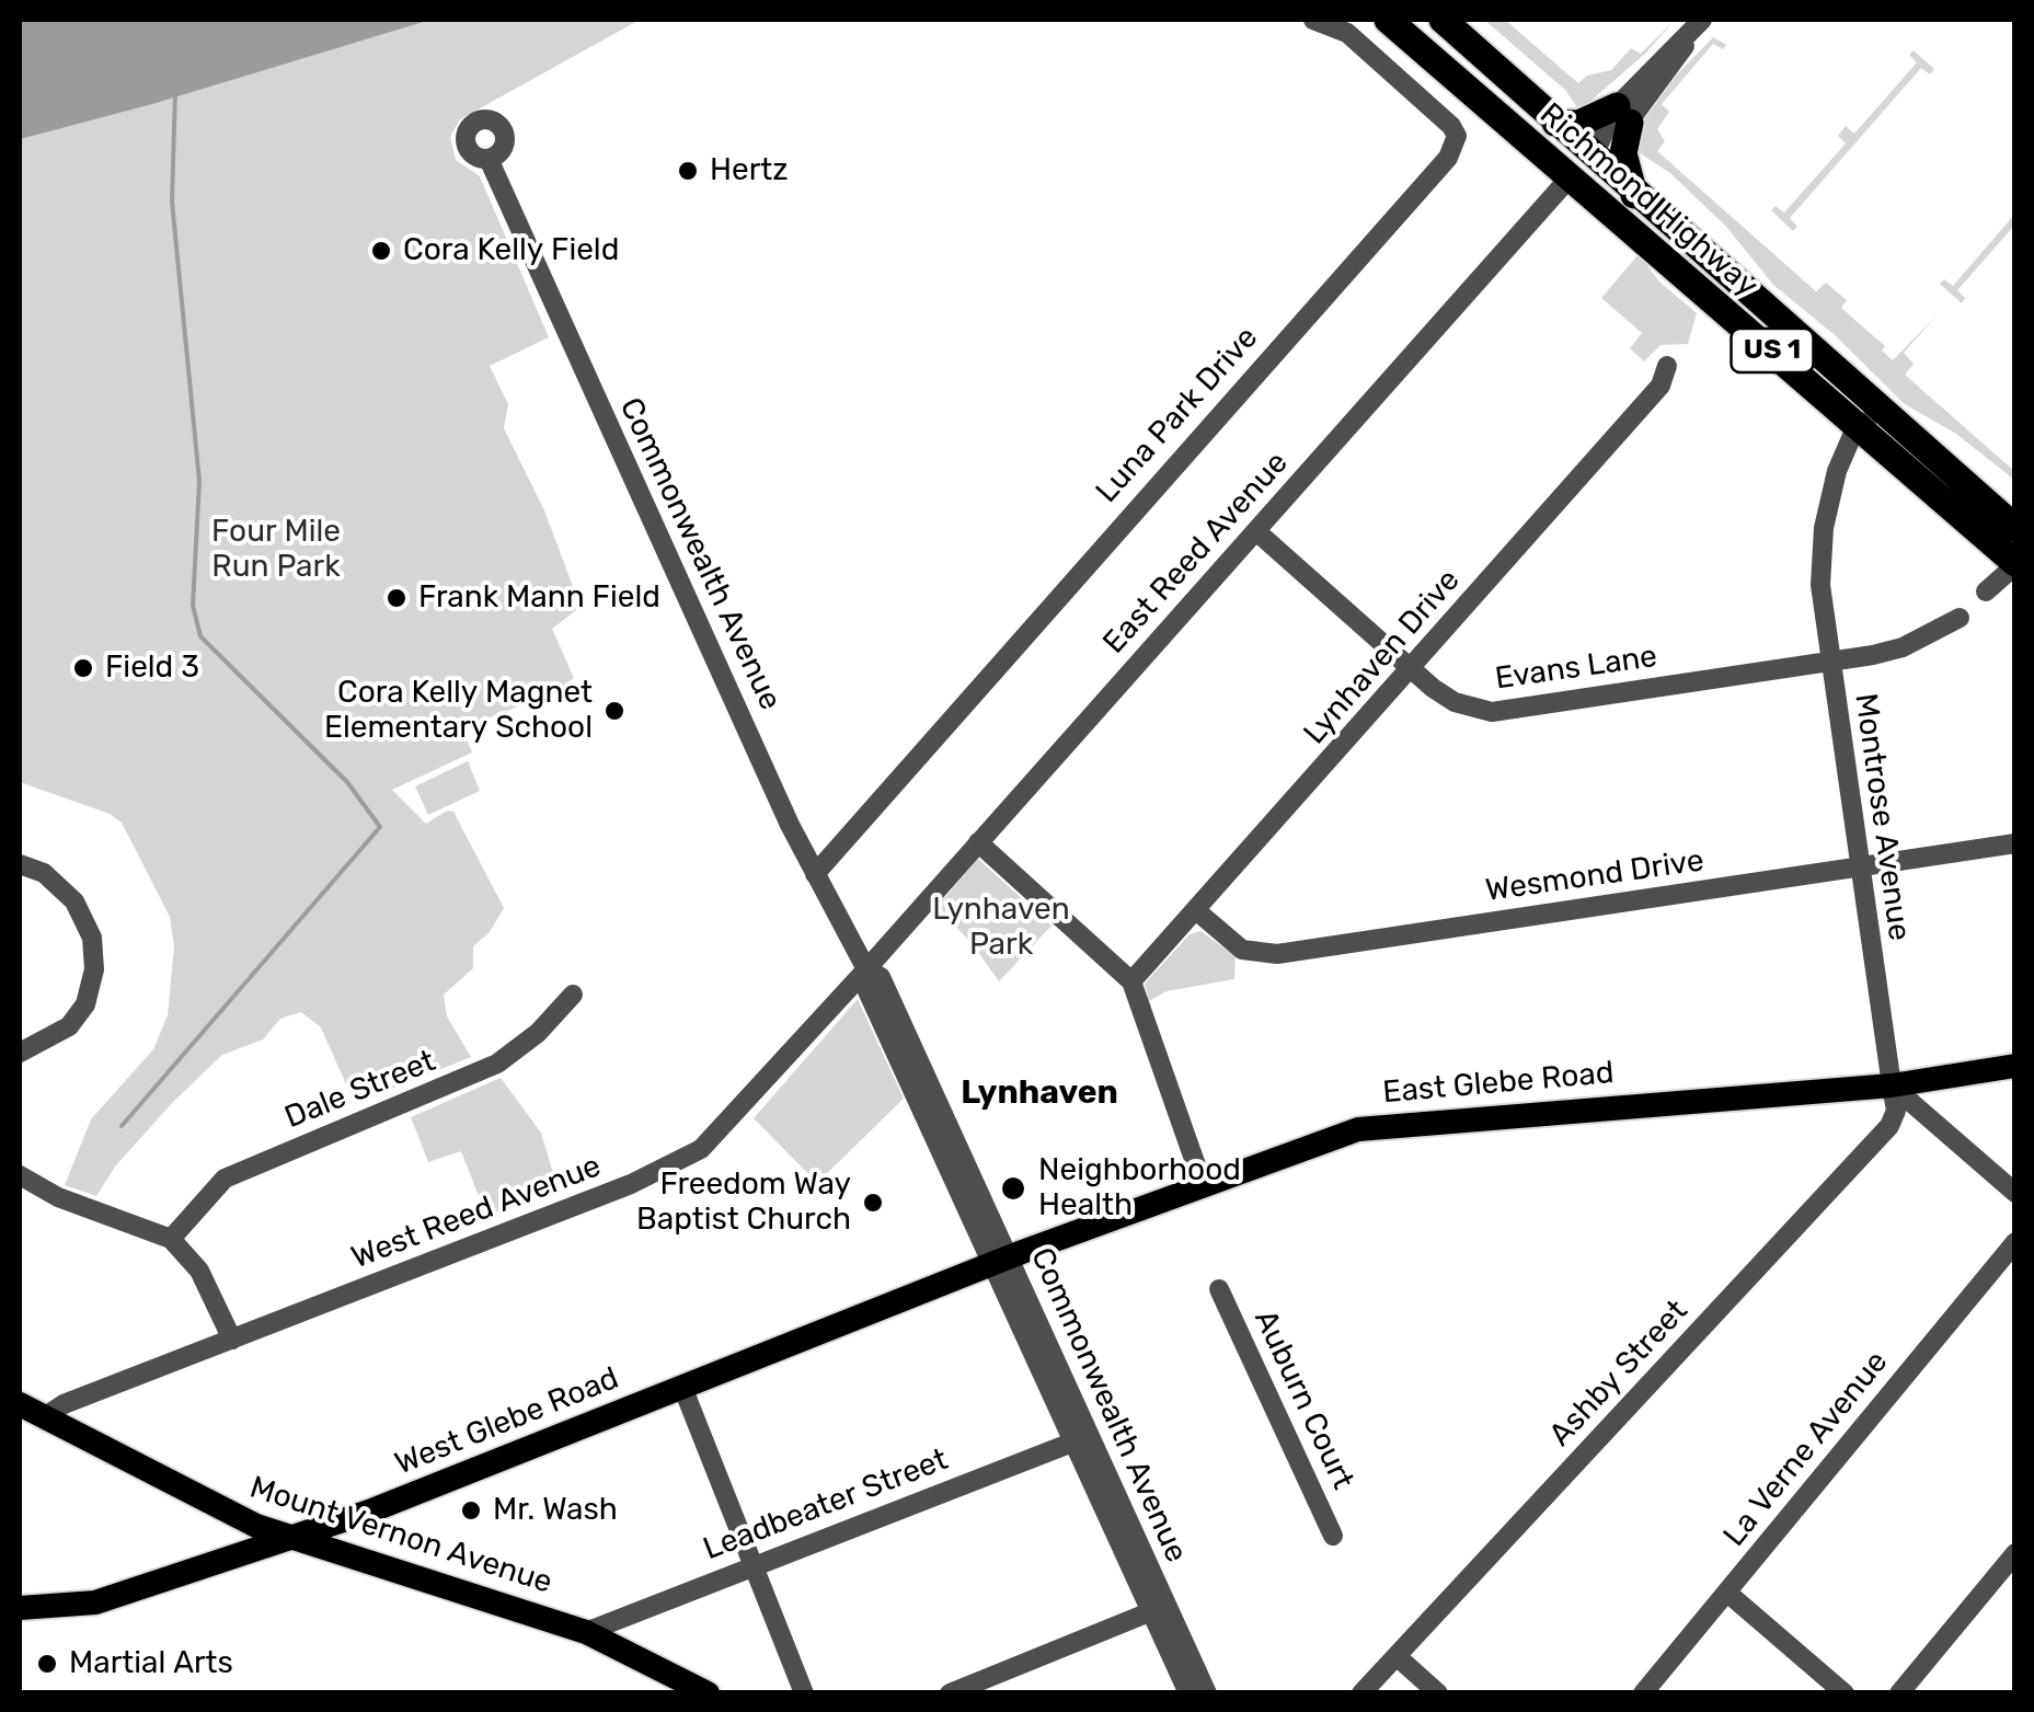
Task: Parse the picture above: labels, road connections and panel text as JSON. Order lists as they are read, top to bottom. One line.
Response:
{"streets":{"highway":["Richmond Highway","US 1"],"main road":["East Glebe Road","West Glebe Road","Mount Vernon Avenue"],"street":["Luna Park Drive","East Reed Avenue","Commonwealth Avenue","Lynhaven Drive","Evans Lane","Montrose Avenue","Wesmond Drive","Dale Street","West Reed Avenue","Ashby Street","Auburn Court","La Verne Avenue","Leadbeater Street"]},"crossings":[["Richmond Highway","East Reed Avenue"],["Richmond Highway","Montrose Avenue"],["Luna Park Drive","Commonwealth Avenue"],["East Reed Avenue","Commonwealth Avenue"],["East Reed Avenue","Evans Lane"],["East Reed Avenue","West Reed Avenue"],["Commonwealth Avenue","East Glebe Road"],["Commonwealth Avenue","West Reed Avenue"],["Commonwealth Avenue","West Glebe Road"],["Commonwealth Avenue","Leadbeater Street"],["Lynhaven Drive","Evans Lane"],["Lynhaven Drive","Wesmond Drive"],["Evans Lane","Montrose Avenue"],["Montrose Avenue","Wesmond Drive"],["Montrose Avenue","East Glebe Road"],["Montrose Avenue","Ashby Street"],["East Glebe Road","Ashby Street"],["East Glebe Road","West Glebe Road"],["West Reed Avenue","Mount Vernon Avenue"],["West Glebe Road","Mount Vernon Avenue"],["Leadbeater Street","Mount Vernon Avenue"]],"districts":["Lynhaven"],"parks":["Four Mile Run Park","Lynhaven Park"],"places":["Hertz","Cora Kelly Field","Frank Mann Field","Field 3","Cora Kelly Magnet Elementary School","Neighborhood Health","Freedom Way Baptist Church","Mr. Wash","Martial Arts"]}
